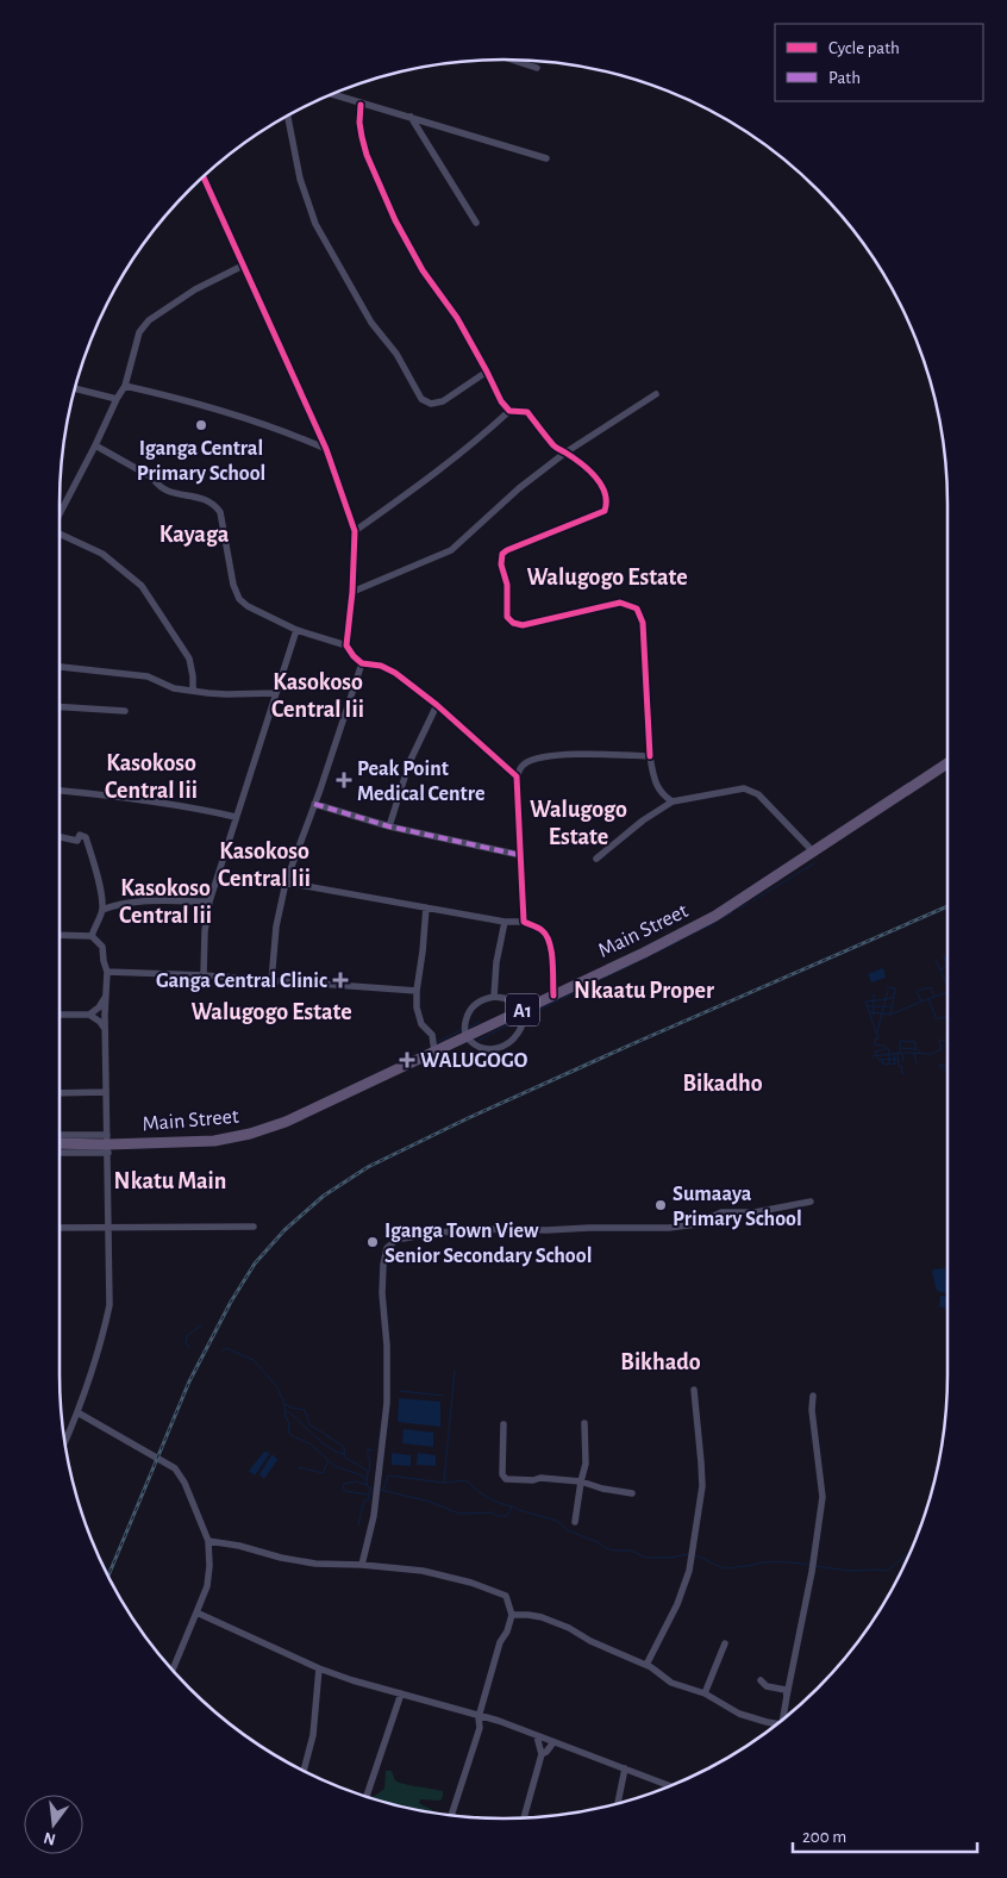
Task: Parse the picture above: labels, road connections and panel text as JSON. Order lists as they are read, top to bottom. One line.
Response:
{"streets":{"main road":["Main Street","A1"]},"districts":["Kayaga","Walugogo Estate","Kasokoso Central Iii","Kasokoso Central Iii","Walugogo Estate","Kasokoso Central Iii","Kasokoso Central Iii","Nkaatu Proper","Walugogo Estate","Bikadho","Nkatu Main","Bikhado"],"places":{"other":["Iganga Central Primary School","Sumaaya Primary School","Iganga Town View Senior Secondary School"],"health":["Peak Point Medical Centre","Ganga Central Clinic","WALUGOGO"]},"legend":["Cycle path","Path"],"scale_bar":"200 m","north":"bottom"}
